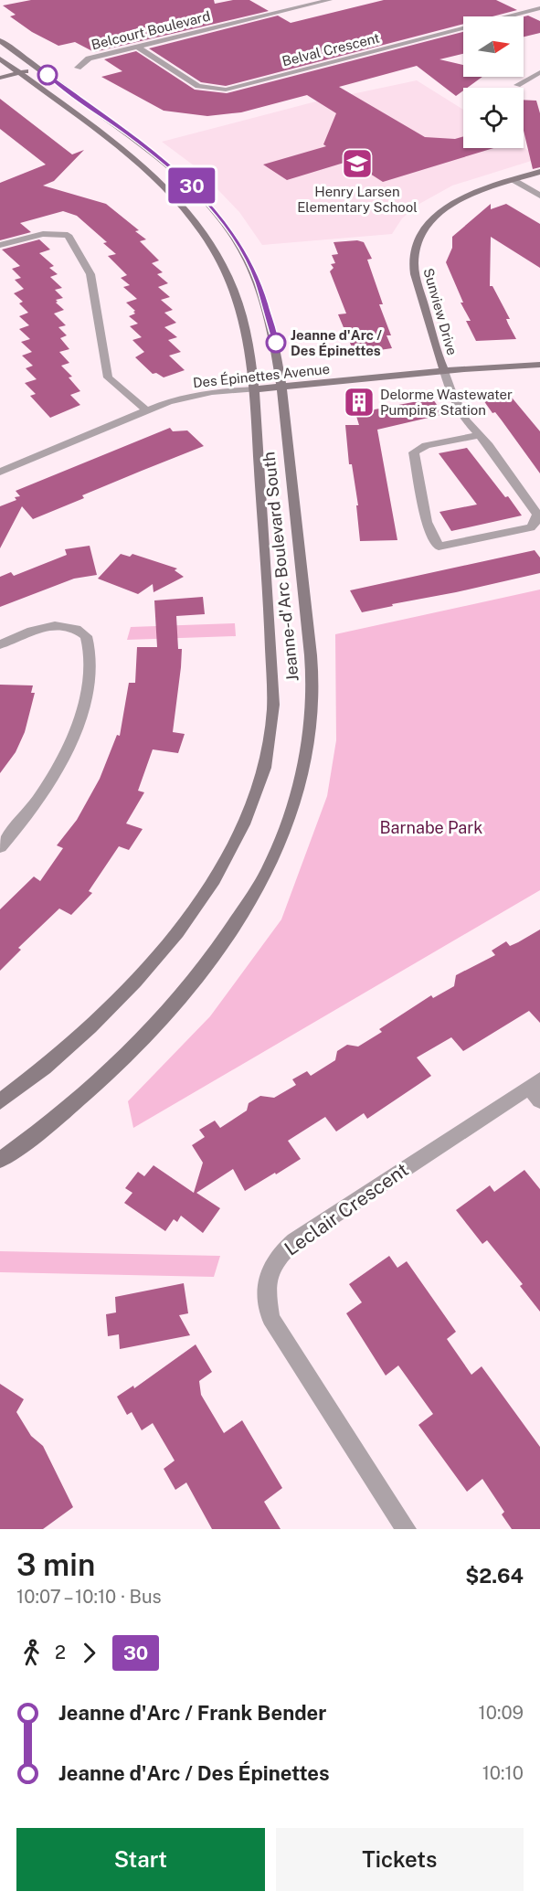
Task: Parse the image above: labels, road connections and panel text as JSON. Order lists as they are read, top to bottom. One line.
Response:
{"streets":{"main road":["Sunview Drive","Des Épinettes Avenue","Jeanne-d'Arc Boulevard South"],"street":["Belcourt Boulevard","Belval Crescent","Leclair Crescent"]},"crossings":[["Belcourt Boulevard","Belval Crescent"],["Sunview Drive","Des Épinettes Avenue"],["Des Épinettes Avenue","Jeanne-d'Arc Boulevard South"]],"parks":["Barnabe Park"],"places":{"school or university":["Henry Larsen Elementary School"],"other":["Jeanne d'Arc / Des Épinettes"],"building":["Delorme Wastewater Pumping Station"]},"lines":["bus line 30"],"north":"right","page":{"on_map":"30","heading":["3 min","10:07 – 10:10 · Bus","$2.64"],"legs":["2","30"],"list":[{"name":"Jeanne d'Arc / Frank Bender","value":"10:09"},{"name":"Jeanne d'Arc / Des Épinettes","value":"10:10"}],"buttons":["Start","Tickets"]}}
